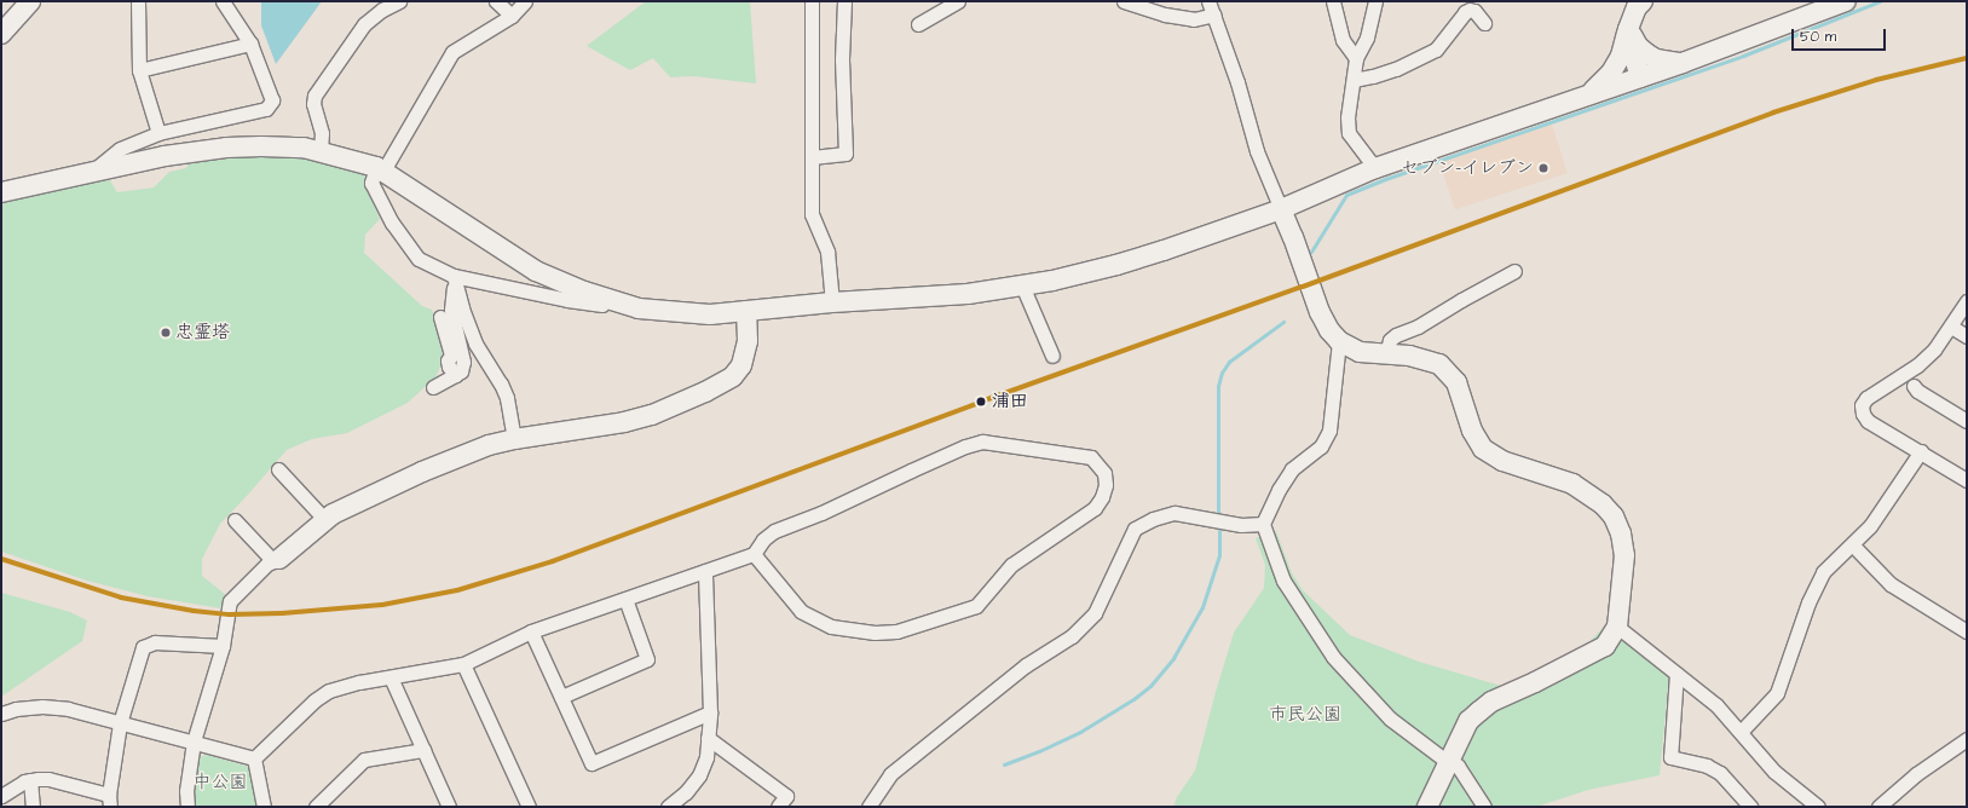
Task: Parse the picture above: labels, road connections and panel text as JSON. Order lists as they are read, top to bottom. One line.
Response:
{"parks":["市民公園","中公園"],"places":["セブン-イレブン","忠霊塔","浦田"],"scale_bar":"50 m"}
